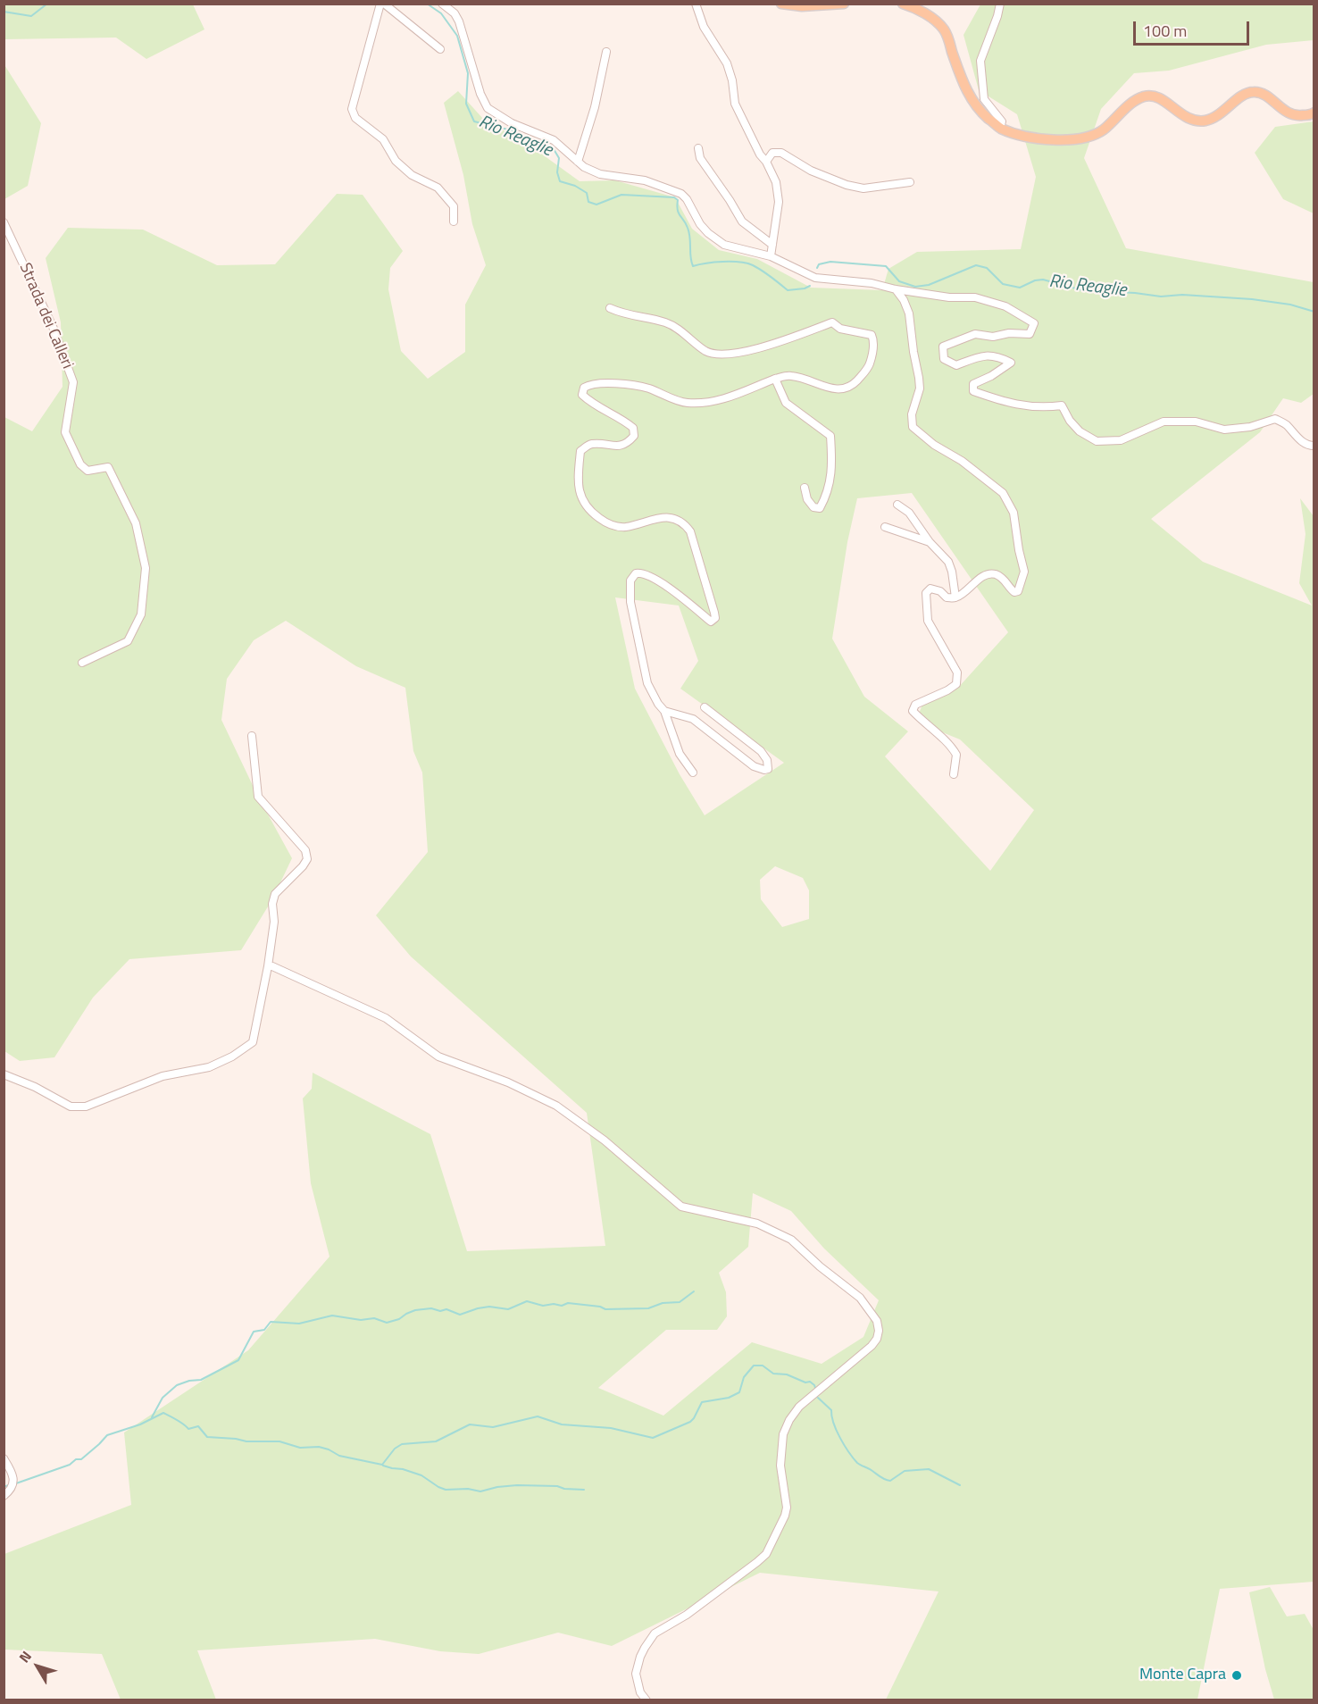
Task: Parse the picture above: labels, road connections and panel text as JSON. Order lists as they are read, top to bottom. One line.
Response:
{"streets":{"street":["Strada dei Calleri"]},"water":["Rio Reaglie"],"places":["Monte Capra"],"scale_bar":"100 m","north":"top left"}
